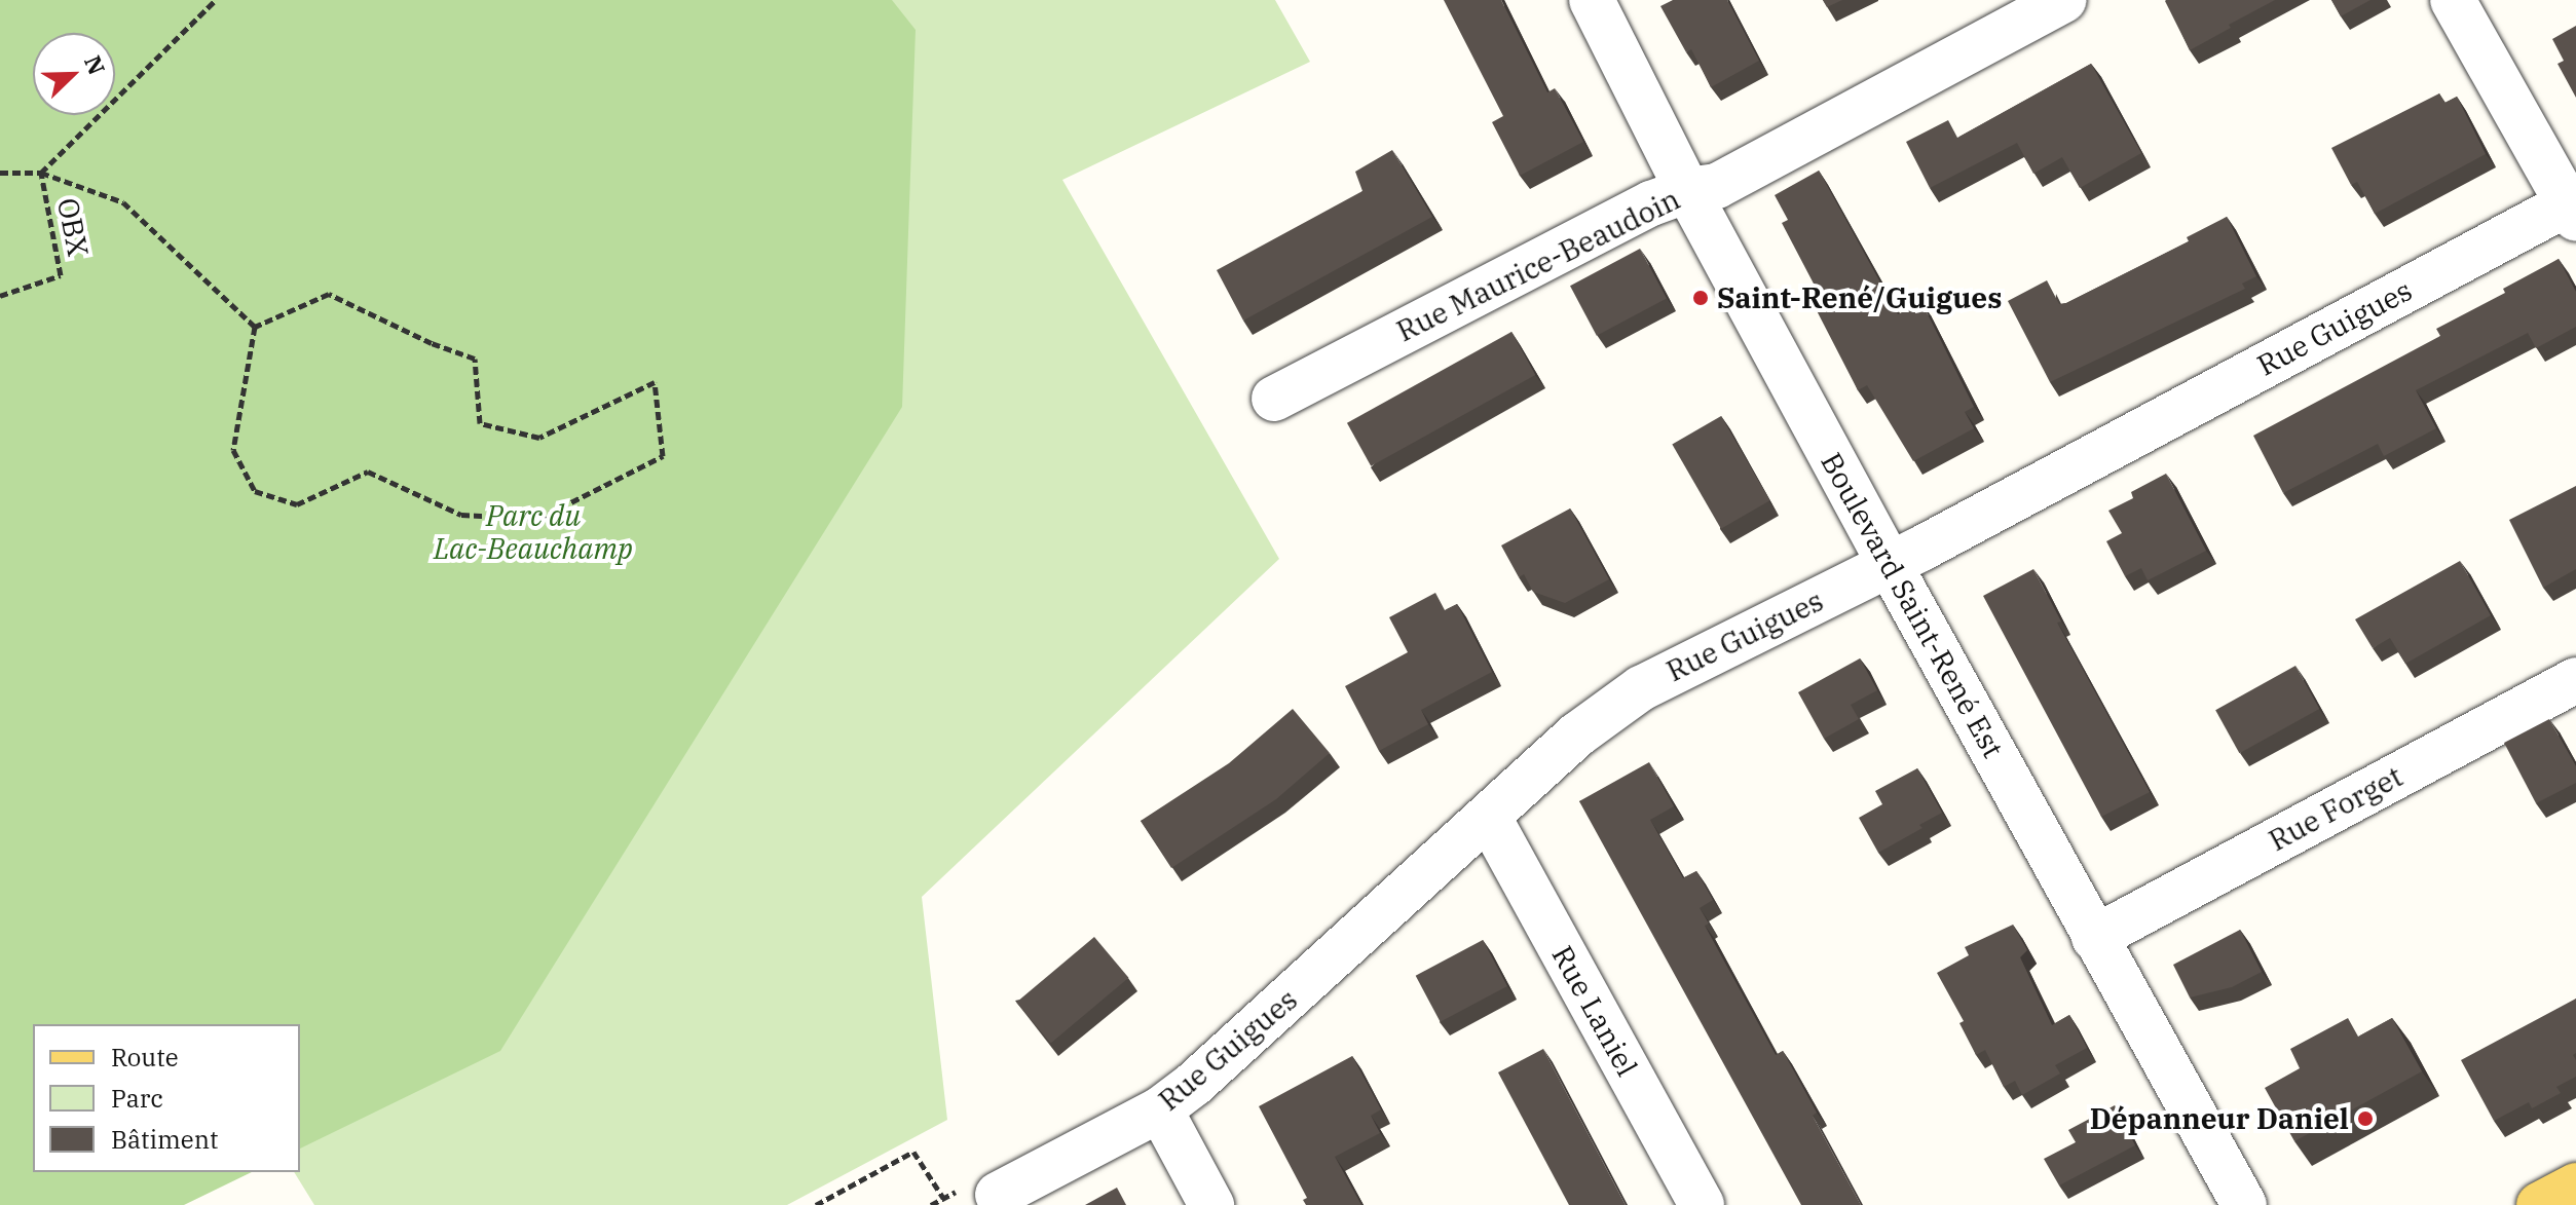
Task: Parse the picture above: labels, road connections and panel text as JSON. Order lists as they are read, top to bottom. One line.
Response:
{"streets":{"street":["Rue Maurice-Beaudoin","Rue Guigues","Boulevard Saint-René Est","Rue Forget","Rue Laniel"],"path":["OBX"]},"crossings":[["Rue Maurice-Beaudoin","Boulevard Saint-René Est"],["Rue Guigues","Boulevard Saint-René Est"],["Rue Guigues","Rue Laniel"],["Boulevard Saint-René Est","Rue Forget"]],"parks":["Parc du Lac-Beauchamp"],"places":["Saint-René/Guigues","Dépanneur Daniel"],"legend":["Route","Parc","Bâtiment"],"north":"top right"}
